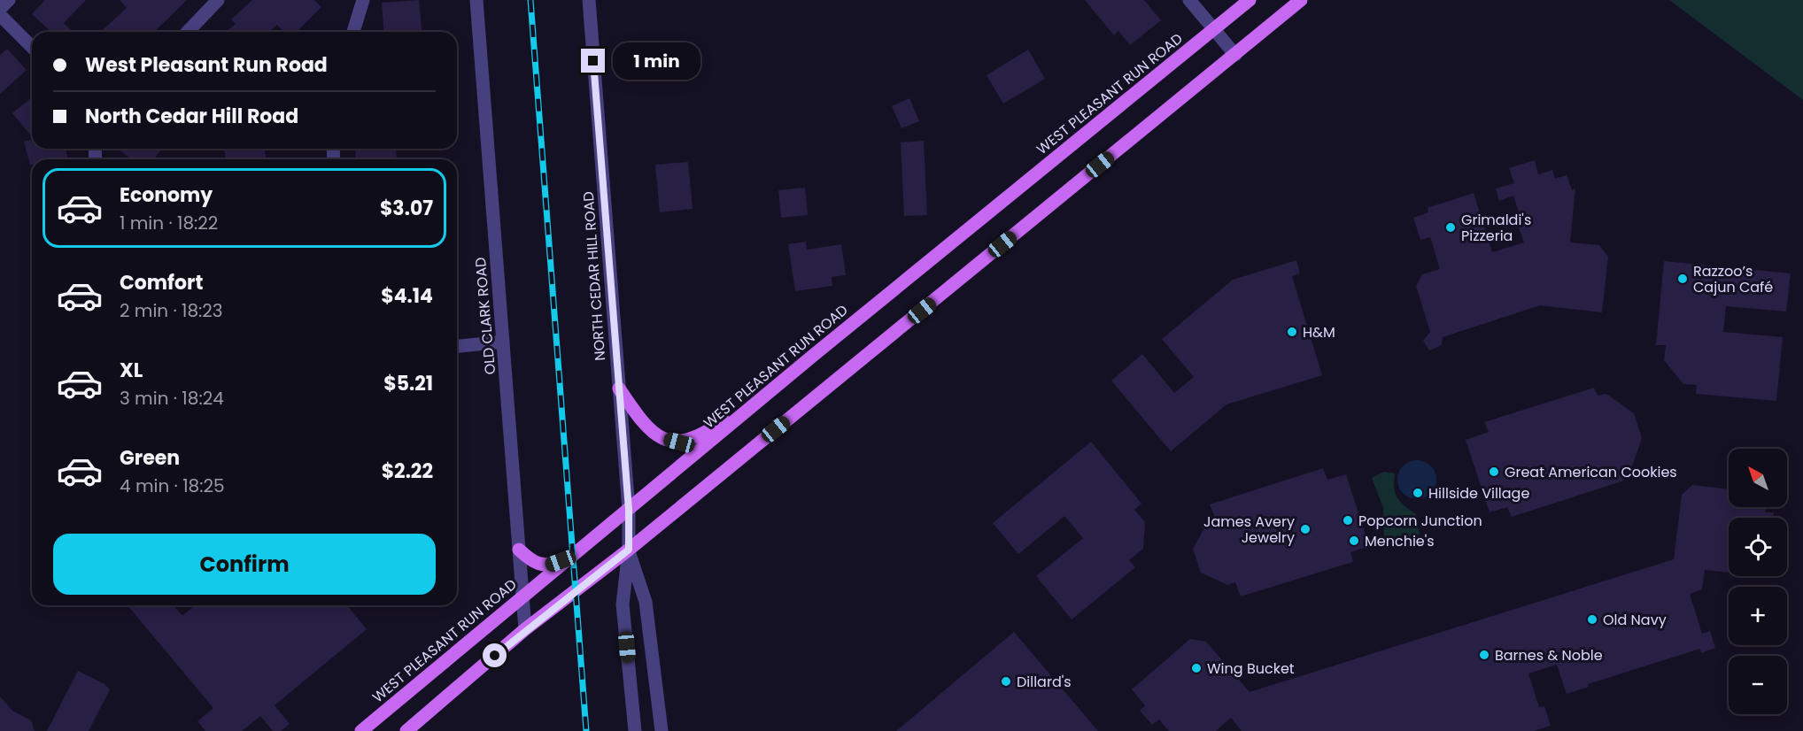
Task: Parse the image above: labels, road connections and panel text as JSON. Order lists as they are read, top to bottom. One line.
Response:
{"streets":{"main road":["WEST PLEASANT RUN ROAD"],"street":["NORTH CEDAR HILL ROAD","OLD CLARK ROAD"]},"crossings":[["WEST PLEASANT RUN ROAD","NORTH CEDAR HILL ROAD"],["WEST PLEASANT RUN ROAD","OLD CLARK ROAD"]],"places":["Grimaldi's Pizzeria","Razzoo’s Cajun Café","H&M","Great American Cookies","Hillside Village","Popcorn Junction","James Avery Jewelry","Menchie's","Old Navy","Barnes & Noble","Wing Bucket","Dillard's"],"north":"top left","page":{"banner":["West Pleasant Run Road","North Cedar Hill Road"],"bubble":"1 min","list":[{"name":"Economy","note":"1 min · 18:22","value":"$3.07"},{"name":"Comfort","note":"2 min · 18:23","value":"$4.14"},{"name":"XL","note":"3 min · 18:24","value":"$5.21"},{"name":"Green","note":"4 min · 18:25","value":"$2.22"}],"map_buttons":["+","−"],"buttons":"Confirm"}}
